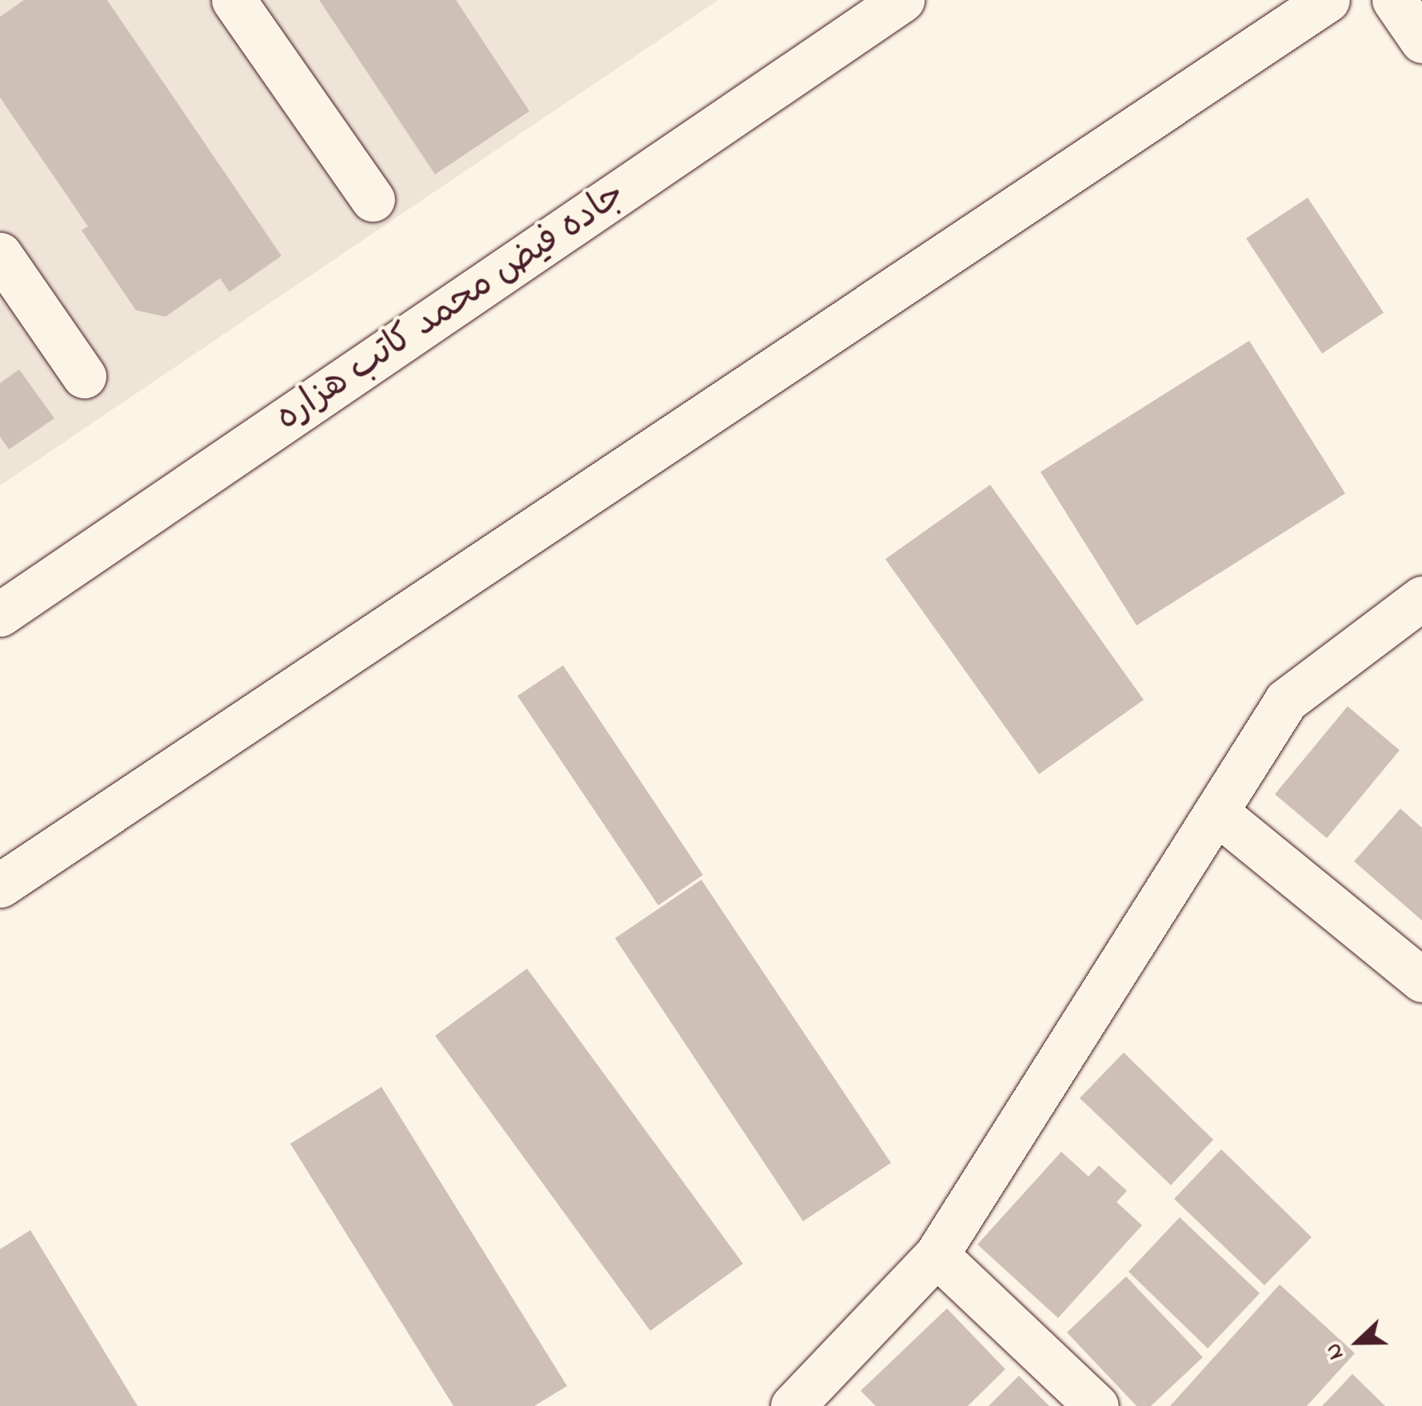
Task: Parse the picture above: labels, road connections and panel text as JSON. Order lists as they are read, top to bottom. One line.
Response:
{"streets":{"main road":["جاده فیض محمد کاتب هزاره"]},"north":"left"}
